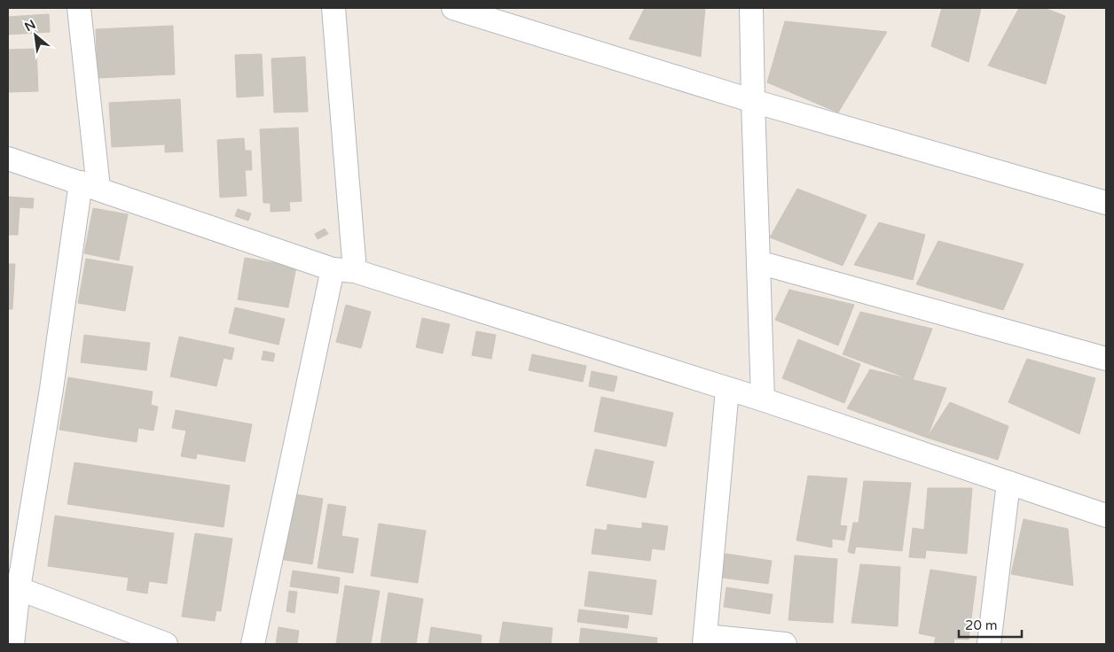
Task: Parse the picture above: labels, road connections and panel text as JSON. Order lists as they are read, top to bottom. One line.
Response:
{"scale_bar":"20 m","north":"top left"}
